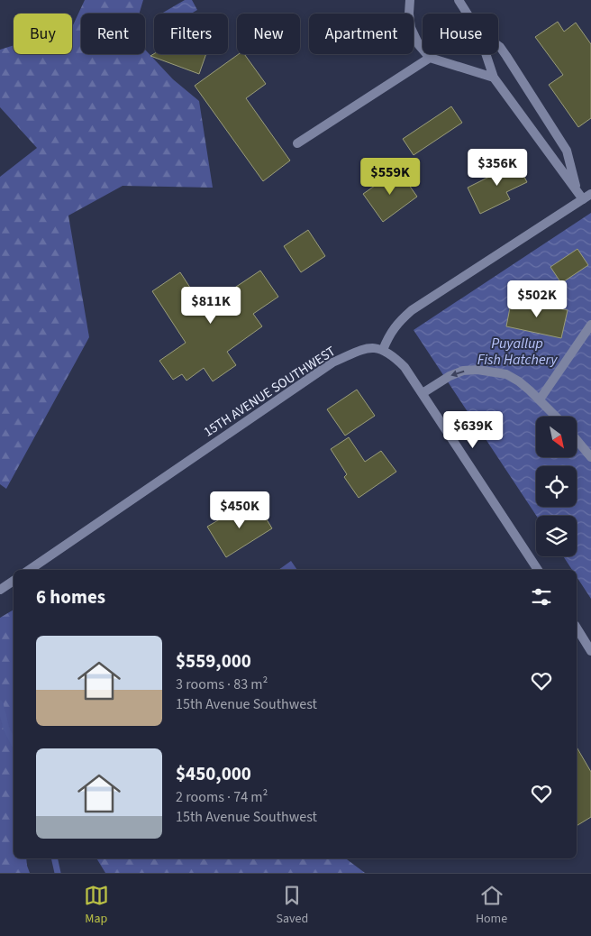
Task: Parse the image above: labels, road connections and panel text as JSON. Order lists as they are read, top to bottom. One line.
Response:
{"streets":{"street":["15TH AVENUE SOUTHWEST"]},"water":["Puyallup Fish Hatchery"],"north":"bottom right","page":{"chip":["Buy","Rent","Filters","New","Apartment","House"],"price":["$356K","$559K","$502K","$811K","$639K","$450K"],"heading":"6 homes","list":[{"name":"$559,000","note":"3 rooms · 83 m² · 15th Avenue Southwest"},{"name":"$450,000","note":"2 rooms · 74 m² · 15th Avenue Southwest"}],"tabs":["Map","Saved","Home"]}}
